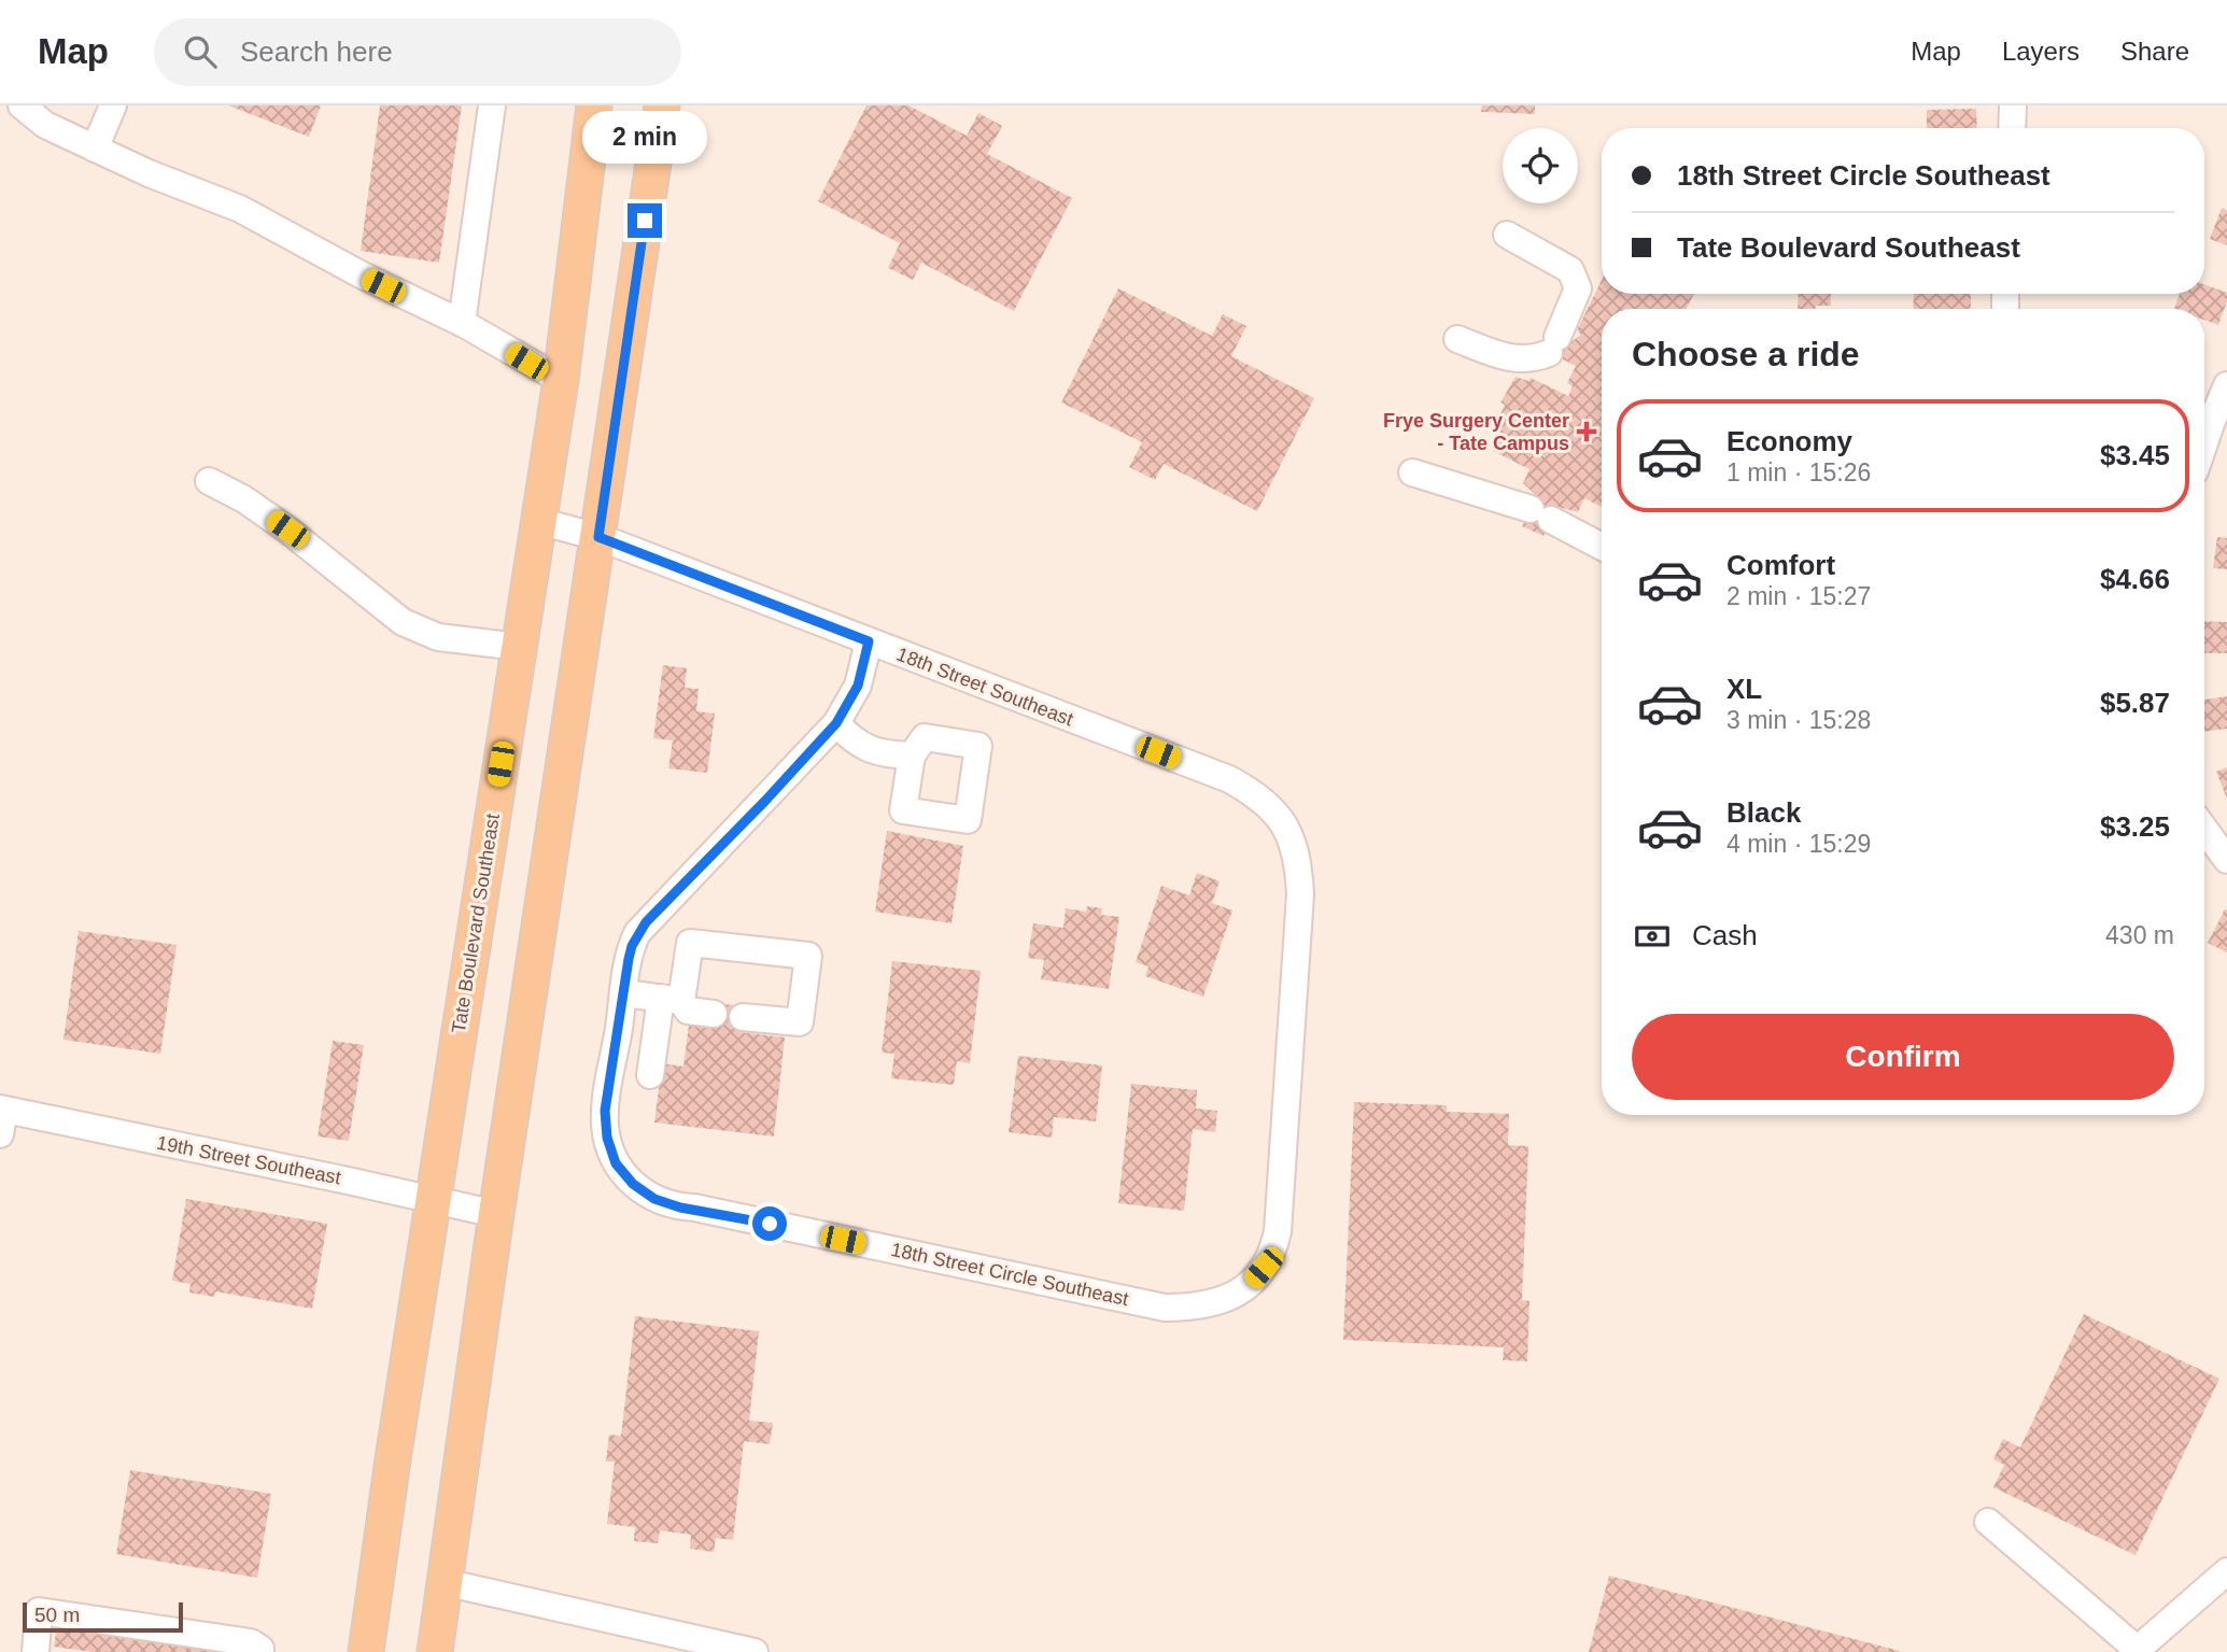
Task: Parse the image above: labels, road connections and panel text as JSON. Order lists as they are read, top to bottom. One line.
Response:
{"streets":{"main road":["Tate Boulevard Southeast"],"street":["18th Street Southeast","19th Street Southeast","18th Street Circle Southeast"]},"crossings":[["18th Street Southeast","Tate Boulevard Southeast"],["18th Street Southeast","18th Street Circle Southeast"],["Tate Boulevard Southeast","19th Street Southeast"]],"places":{"health":["Frye Surgery Center - Tate Campus"]},"scale_bar":"50 m","page":{"header":"Map","search":"Search here","nav":["Map","Layers","Share"],"bubble":"2 min","banner":["18th Street Circle Southeast","Tate Boulevard Southeast"],"heading":"Choose a ride","list":[{"name":"Economy","note":"1 min · 15:26","value":"$3.45"},{"name":"Comfort","note":"2 min · 15:27","value":"$4.66"},{"name":"XL","note":"3 min · 15:28","value":"$5.87"},{"name":"Black","note":"4 min · 15:29","value":"$3.25"}],"pay":["Cash","430 m"],"buttons":"Confirm","scale":"50 m"}}
